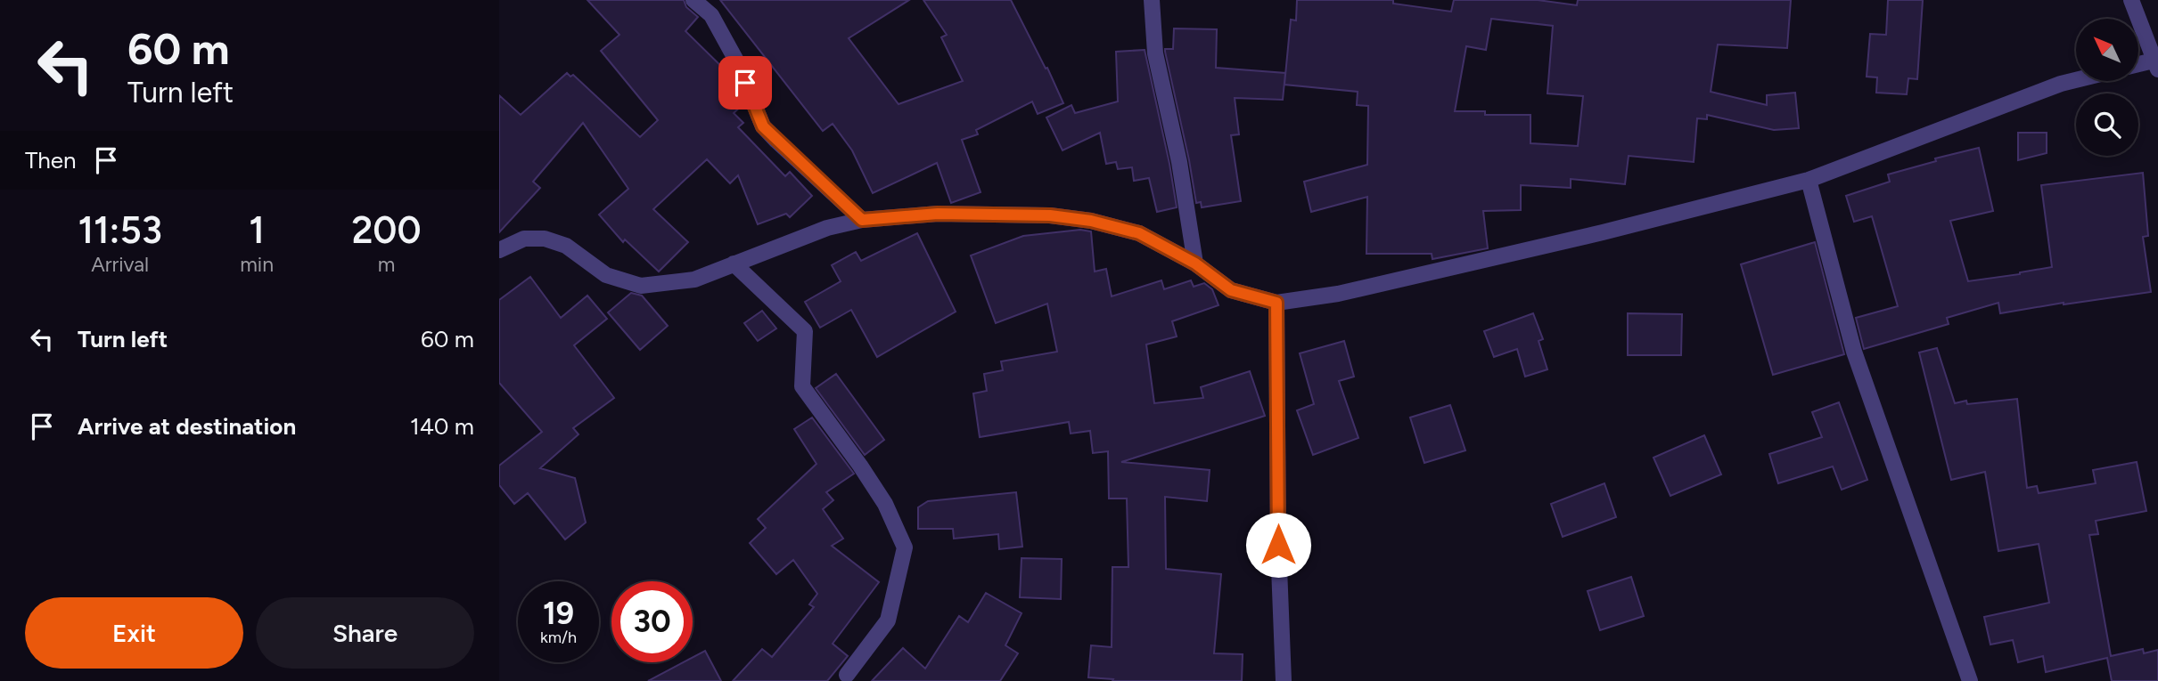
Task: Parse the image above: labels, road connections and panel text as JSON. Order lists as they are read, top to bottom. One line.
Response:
{"north":"top left","page":{"turn":["60 m","Turn left"],"then":"Then","eta":["11:53","Arrival","1","min","200","m"],"list":[{"name":"Turn left","value":"60 m"},{"name":"Arrive at destination","value":"140 m"}],"speed":"19 km/h","limit":"30","buttons":["Exit","Share"]}}
